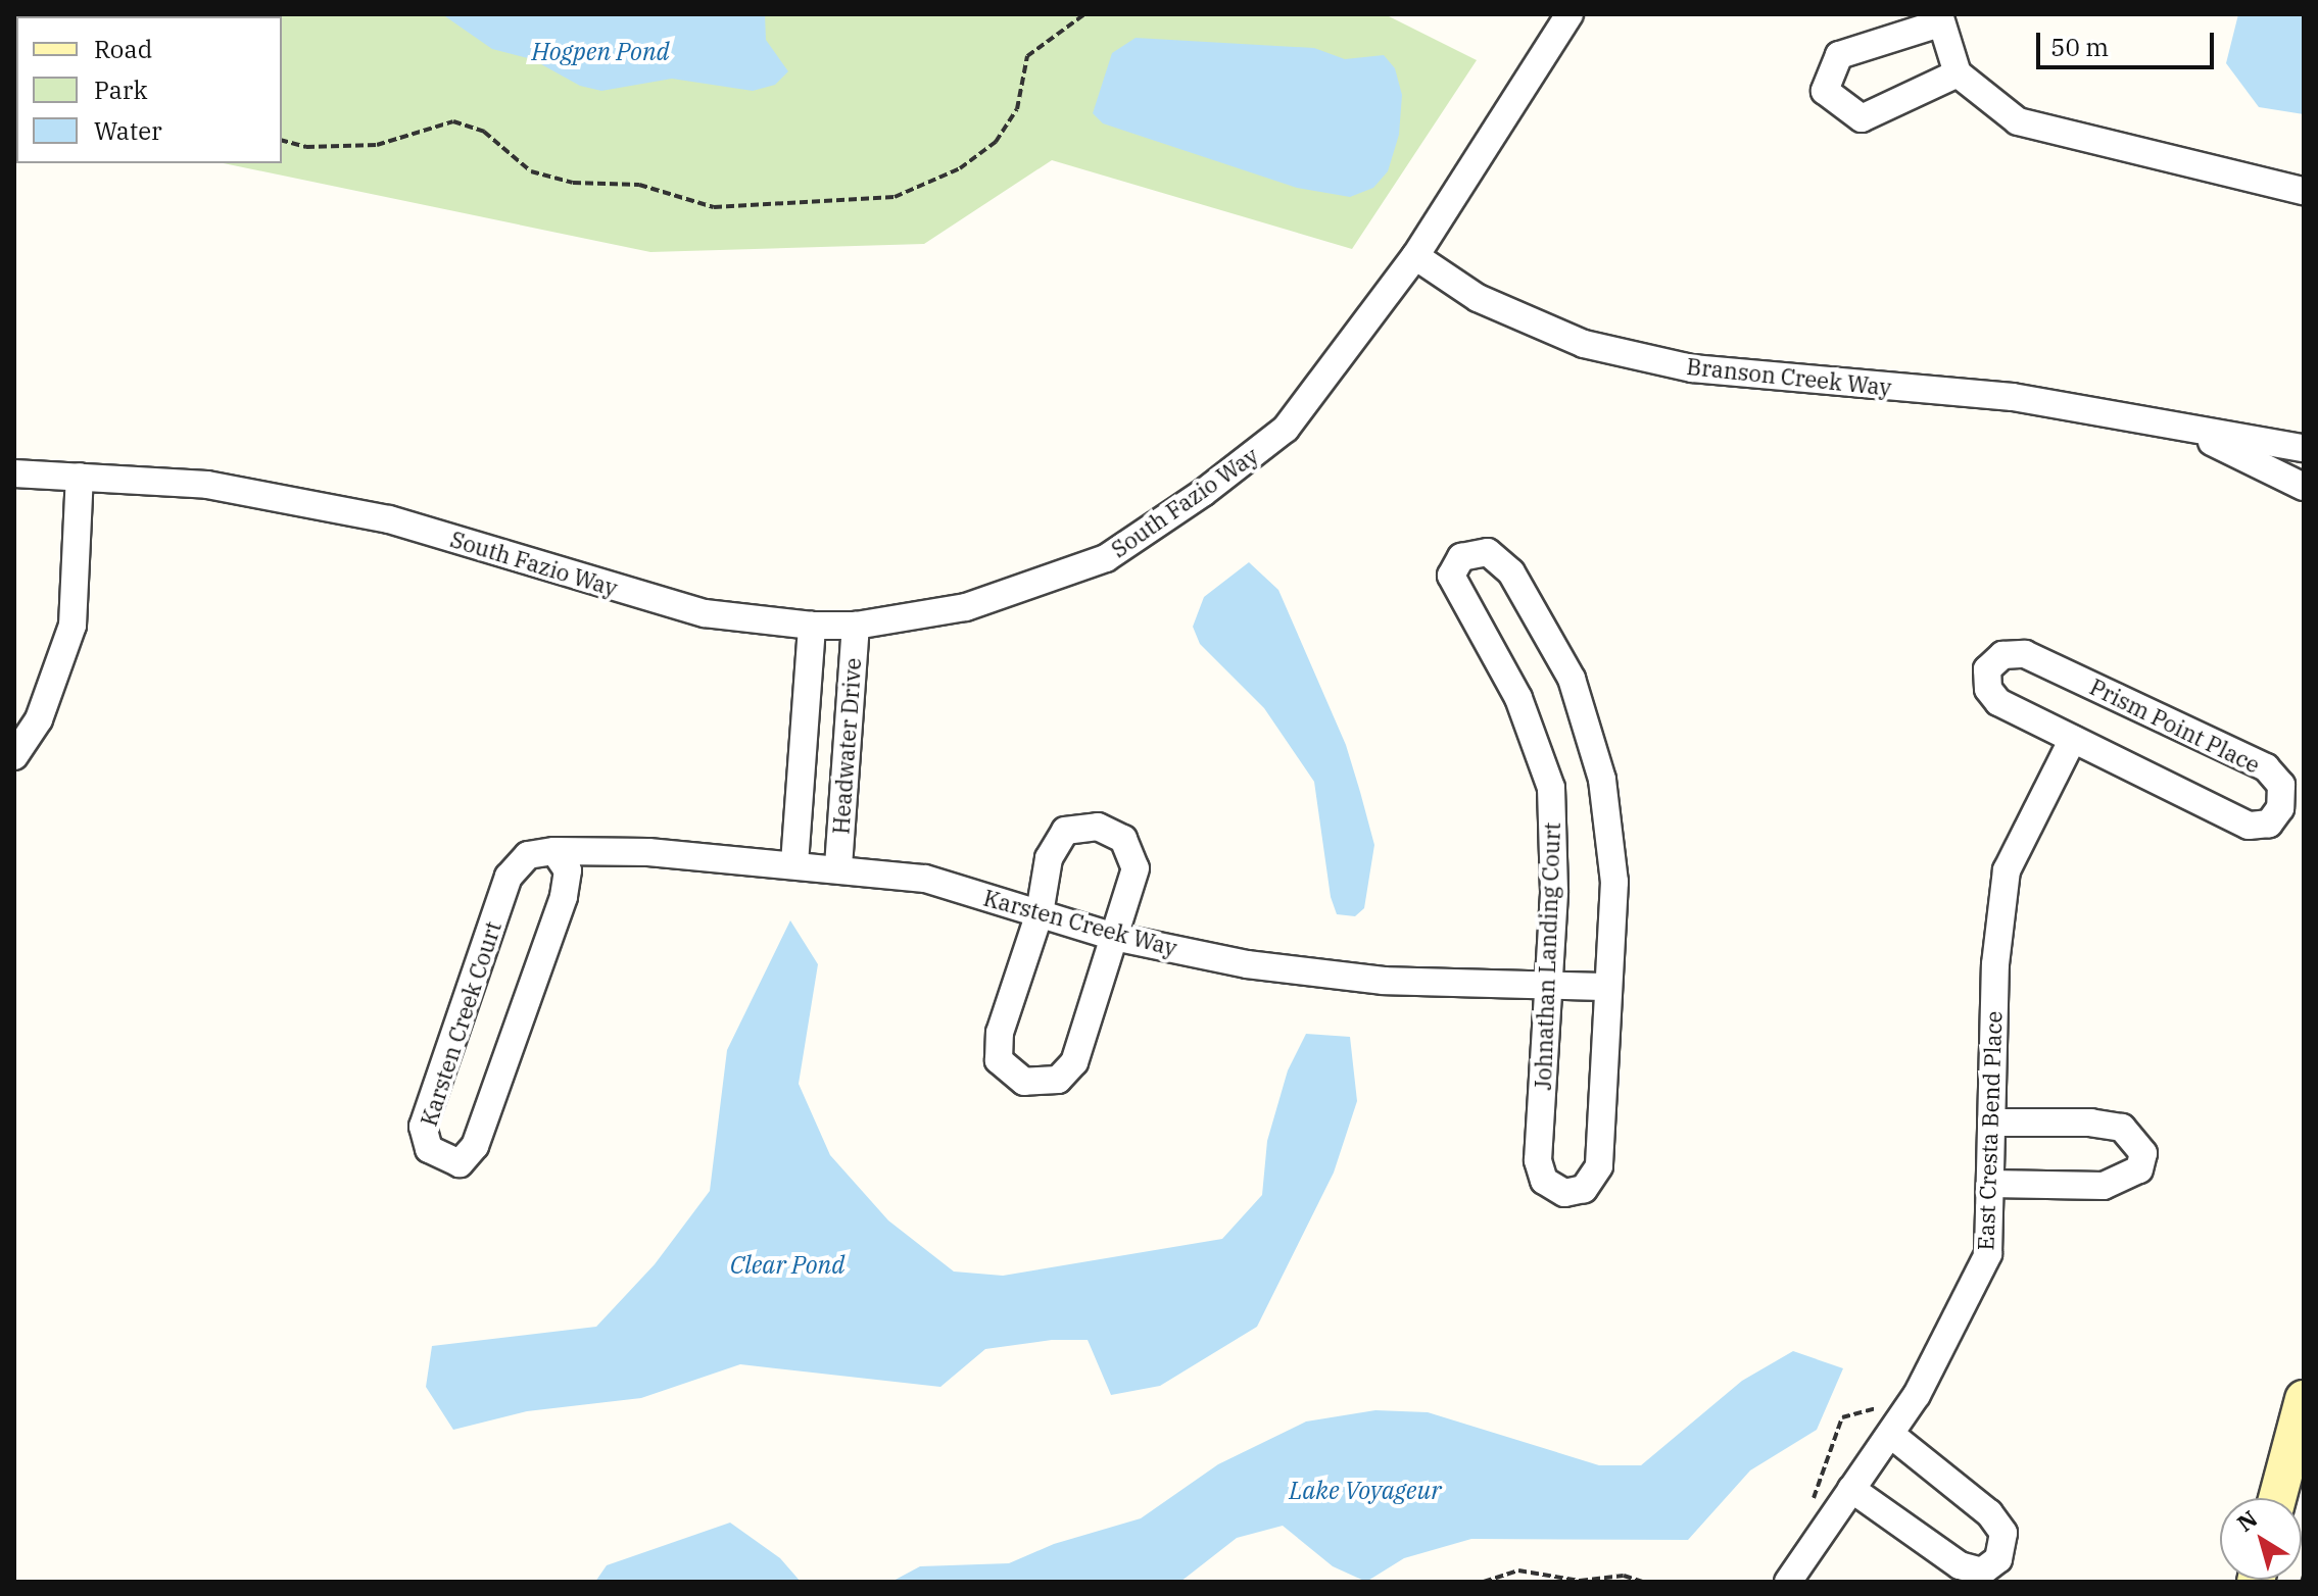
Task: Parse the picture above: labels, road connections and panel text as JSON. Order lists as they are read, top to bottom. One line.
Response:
{"streets":{"street":["Branson Creek Way","South Fazio Way","Prism Point Place","Headwater Drive","Karsten Creek Way","Johnathan Landing Court","Karsten Creek Court","East Cresta Bend Place"]},"crossings":[["Branson Creek Way","South Fazio Way"],["South Fazio Way","Headwater Drive"],["Prism Point Place","East Cresta Bend Place"],["Headwater Drive","Karsten Creek Way"],["Karsten Creek Way","Johnathan Landing Court"],["Karsten Creek Way","Karsten Creek Court"]],"water":["Hogpen Pond","Clear Pond","Lake Voyageur"],"legend":["Road","Park","Water"],"scale_bar":"50 m","north":"top left"}
